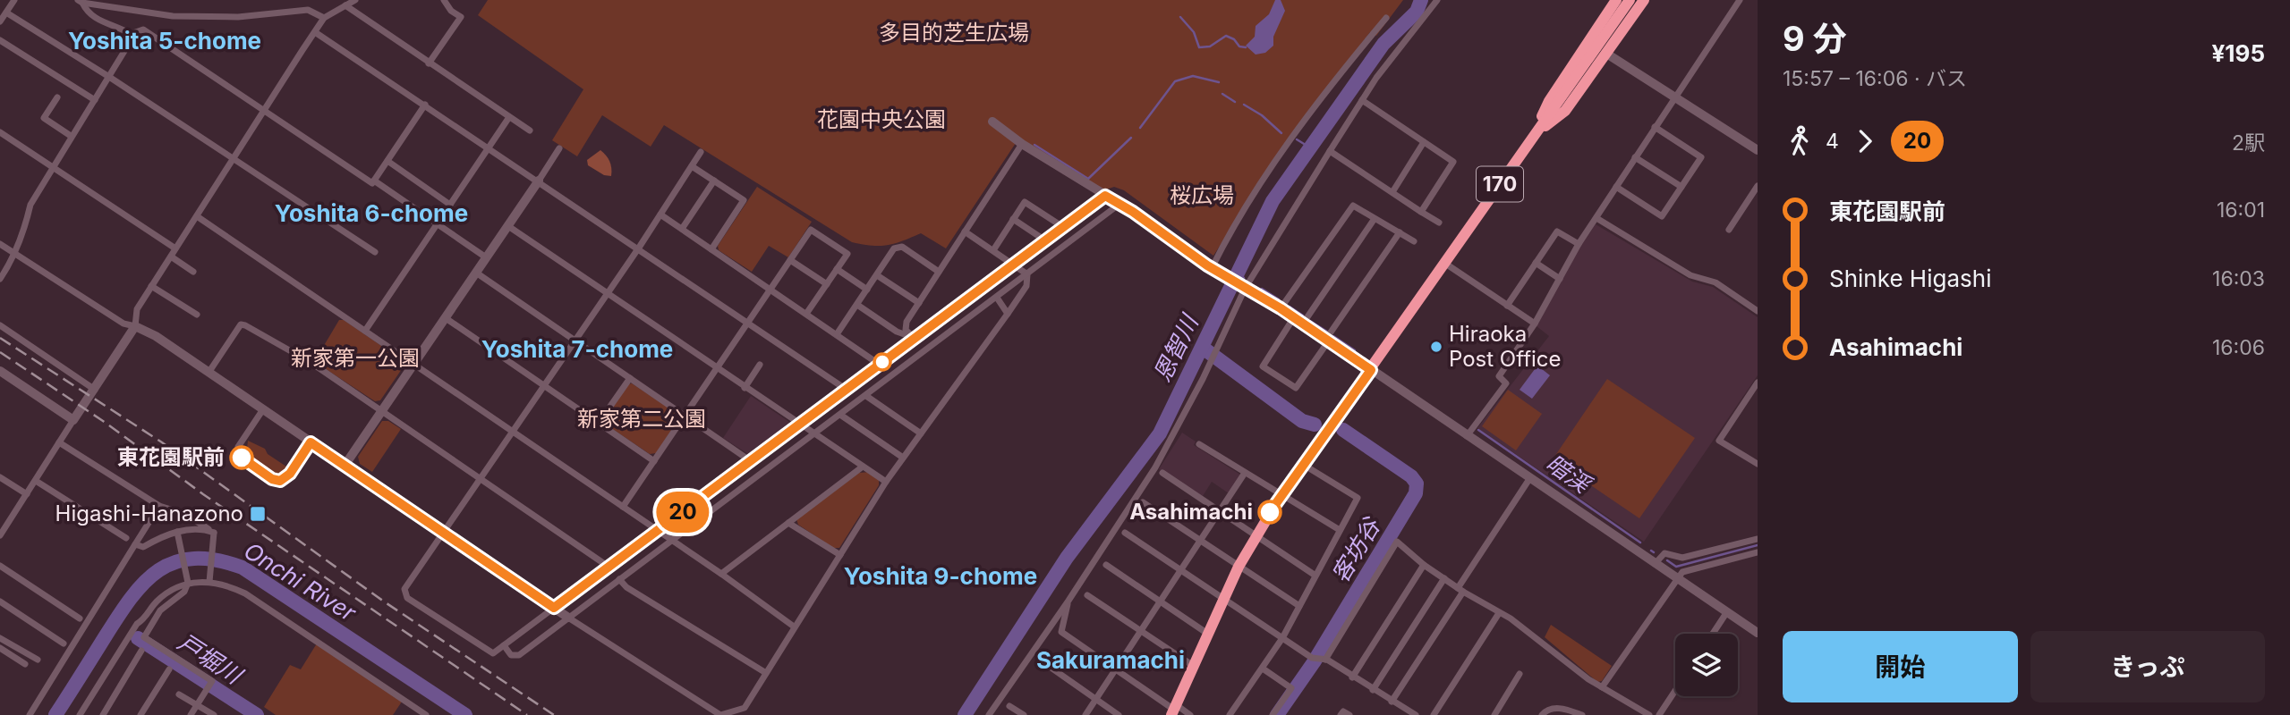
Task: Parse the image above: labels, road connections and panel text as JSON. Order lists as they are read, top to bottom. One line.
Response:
{"streets":{"highway":["170"]},"districts":["Yoshita 5-chome","Yoshita 6-chome","Yoshita 7-chome","Yoshita 9-chome","Sakuramachi"],"water":["恩智川","暗渓","客坊谷","Onchi River","戸堀川"],"parks":["多目的芝生広場","花園中央公園","桜広場","新家第一公園","新家第二公園"],"places":{"other":["Hiraoka Post Office","東花園駅前","Asahimachi"],"transit":["Higashi-Hanazono"]},"lines":["bus line 20"],"page":{"on_map":"20","heading":["9 分","15:57 – 16:06 · バス","¥195"],"legs":["4","20","2駅"],"list":[{"name":"東花園駅前","value":"16:01"},{"name":"Shinke Higashi","value":"16:03"},{"name":"Asahimachi","value":"16:06"}],"buttons":["開始","きっぷ"]}}
